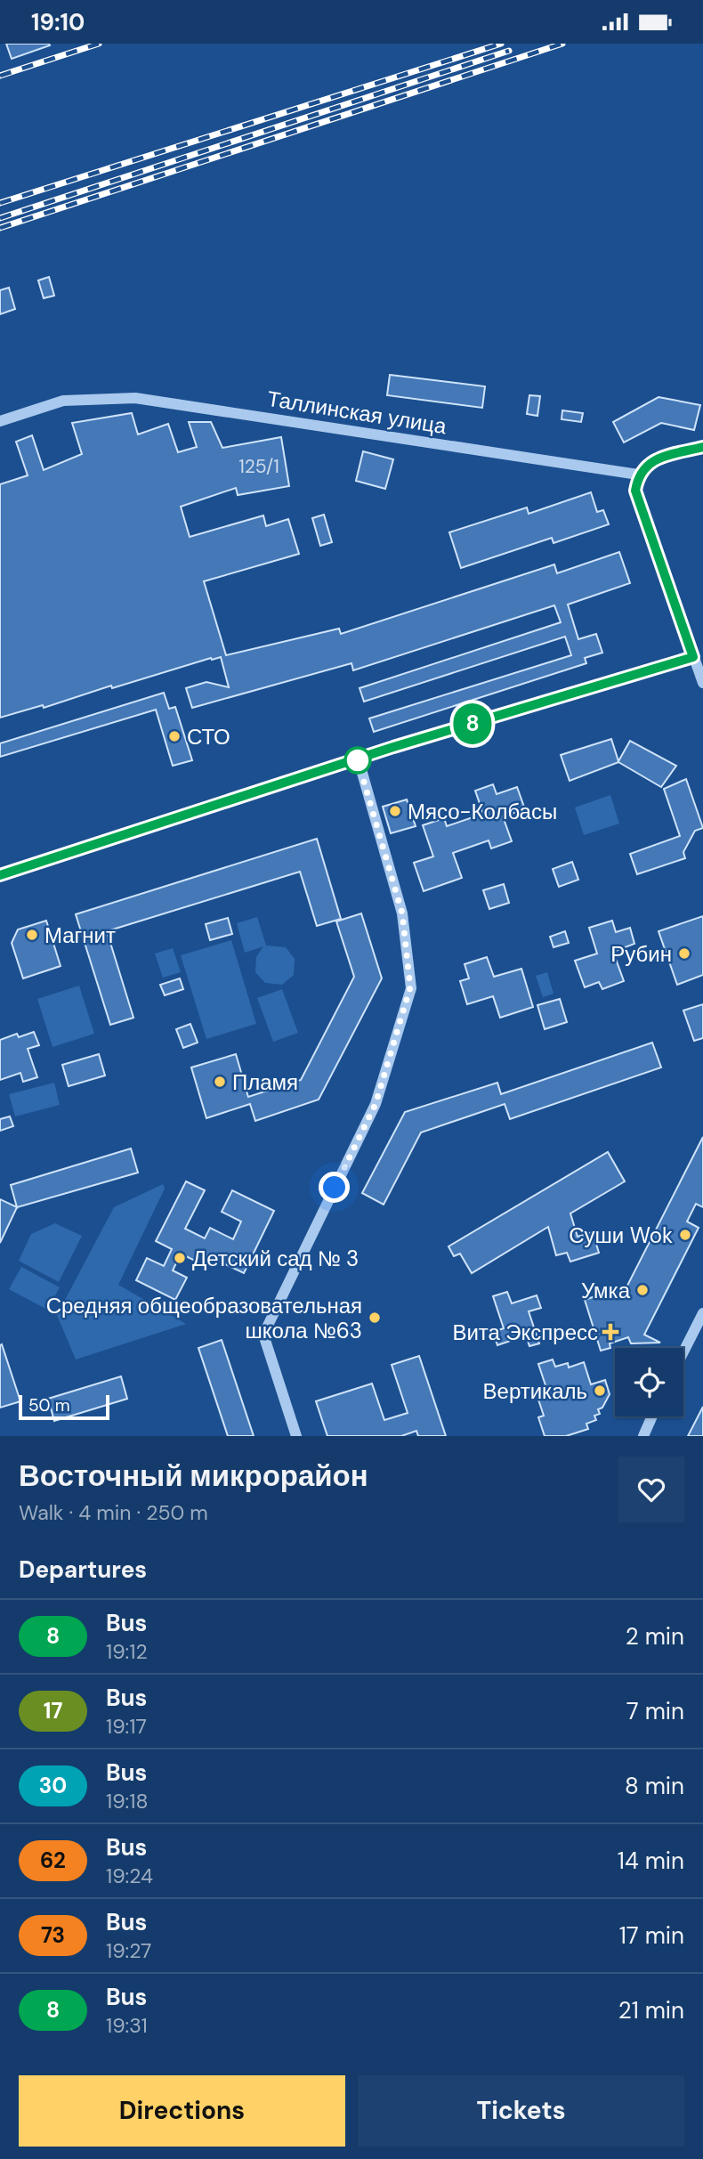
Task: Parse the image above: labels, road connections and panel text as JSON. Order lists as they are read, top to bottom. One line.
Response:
{"streets":{"street":["Таллинская улица"]},"places":{"other":["СТО","Мясо-Колбасы","Магнит","Рубин","Пламя","Суши Wok","Детский сад № 3","Умка","Средняя общеобразовательная школа №63","Вертикаль"],"health":["Вита Экспресс"]},"lines":["bus line 8"],"house_numbers":["125/1"],"scale_bar":"50 m","page":{"status":"19:10","on_map":"8","scale":"50 m","heading":[["Восточный микрорайон","Walk · 4 min · 250 m"],"Departures"],"list":[{"mark":"8","name":"Bus","note":"19:12","value":"2 min"},{"mark":"17","name":"Bus","note":"19:17","value":"7 min"},{"mark":"30","name":"Bus","note":"19:18","value":"8 min"},{"mark":"62","name":"Bus","note":"19:24","value":"14 min"},{"mark":"73","name":"Bus","note":"19:27","value":"17 min"},{"mark":"8","name":"Bus","note":"19:31","value":"21 min"}],"buttons":["Directions","Tickets"]}}
